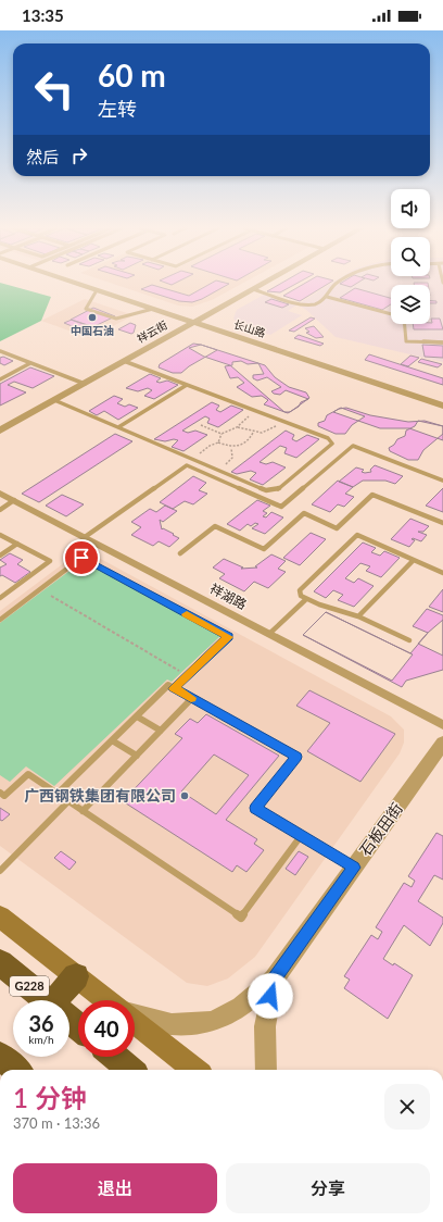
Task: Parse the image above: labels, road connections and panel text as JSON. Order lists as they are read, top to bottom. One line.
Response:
{"streets":{"highway":["G228"],"street":["长山路","祥云街","祥湖路","石板田街"]},"crossings":[["长山路","祥云街"]],"places":["中国石油","广西钢铁集团有限公司"],"page":{"status":"13:35","turn":["60 m","左转"],"then":"然后","speed":"36 km/h","limit":"40","heading":["1 分钟","370 m · 13:36"],"buttons":["退出","分享"]}}
